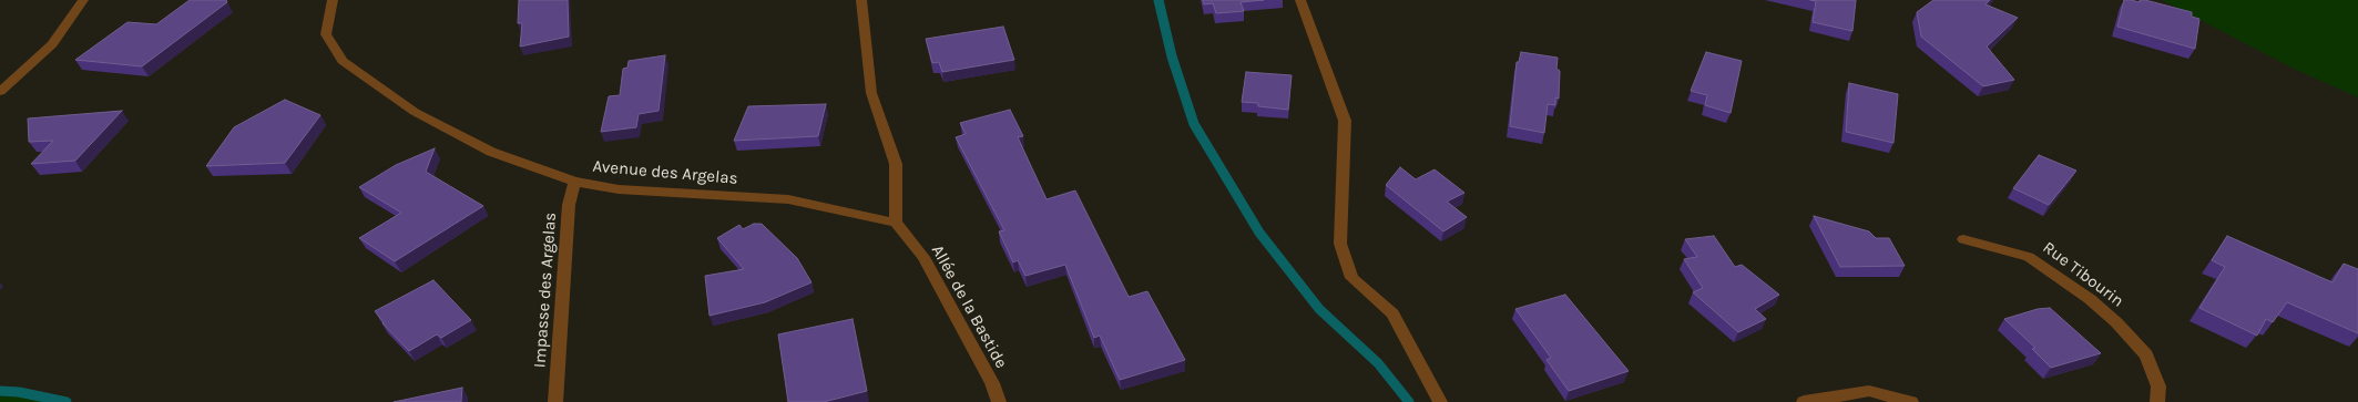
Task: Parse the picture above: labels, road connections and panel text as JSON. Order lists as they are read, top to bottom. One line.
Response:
{"streets":{"street":["Avenue des Argelas","Rue Tibourin","Impasse des Argelas","Allée de la Bastide"]},"crossings":[["Avenue des Argelas","Impasse des Argelas"],["Avenue des Argelas","Allée de la Bastide"]]}
